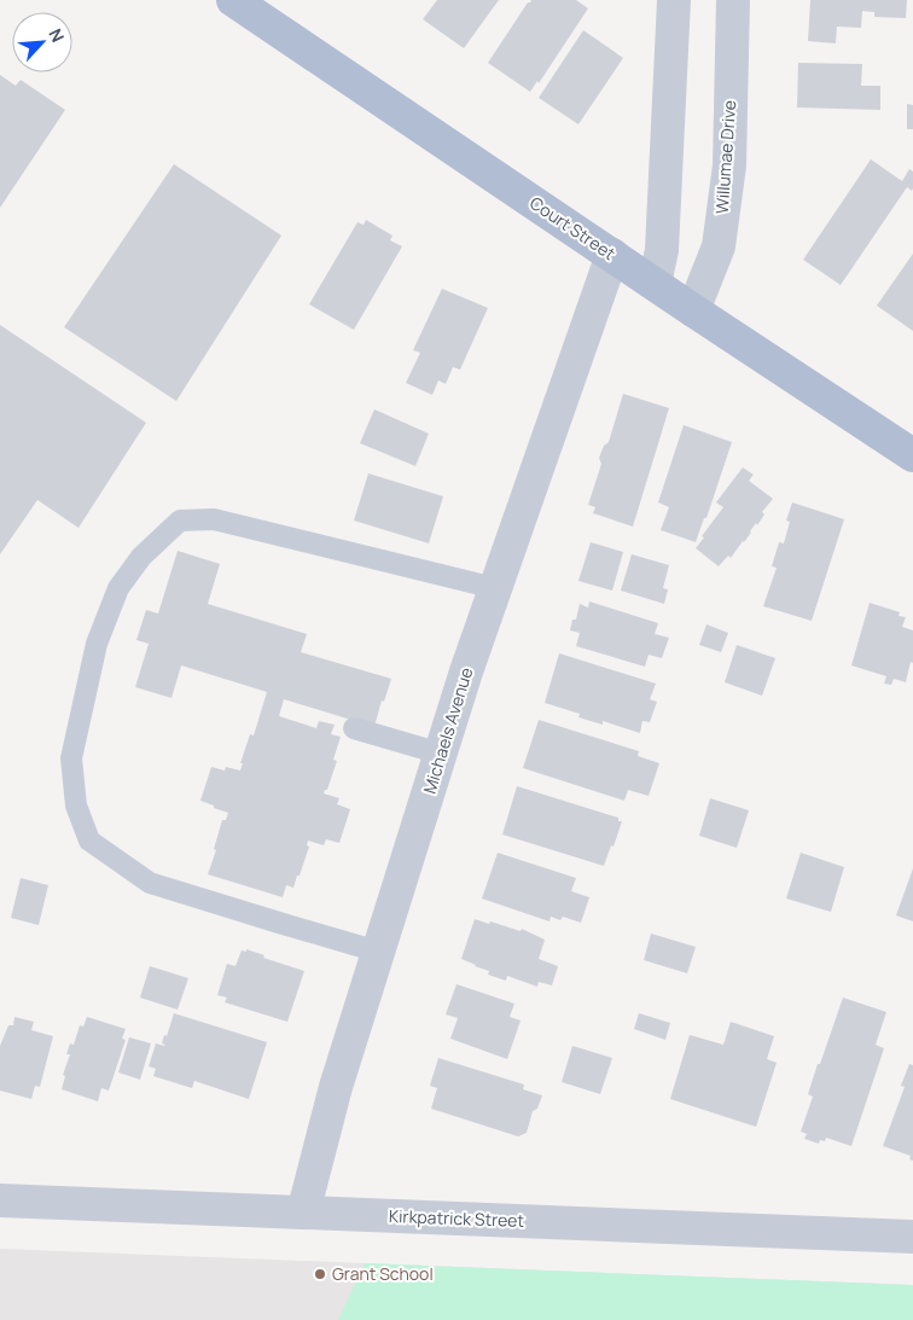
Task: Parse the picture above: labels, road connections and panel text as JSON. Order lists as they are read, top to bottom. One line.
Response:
{"streets":{"main road":["Court Street"],"street":["Willumae Drive","Michaels Avenue","Kirkpatrick Street"]},"crossings":[["Willumae Drive","Court Street"],["Court Street","Michaels Avenue"],["Michaels Avenue","Kirkpatrick Street"]],"places":["Grant School"],"north":"top right"}
